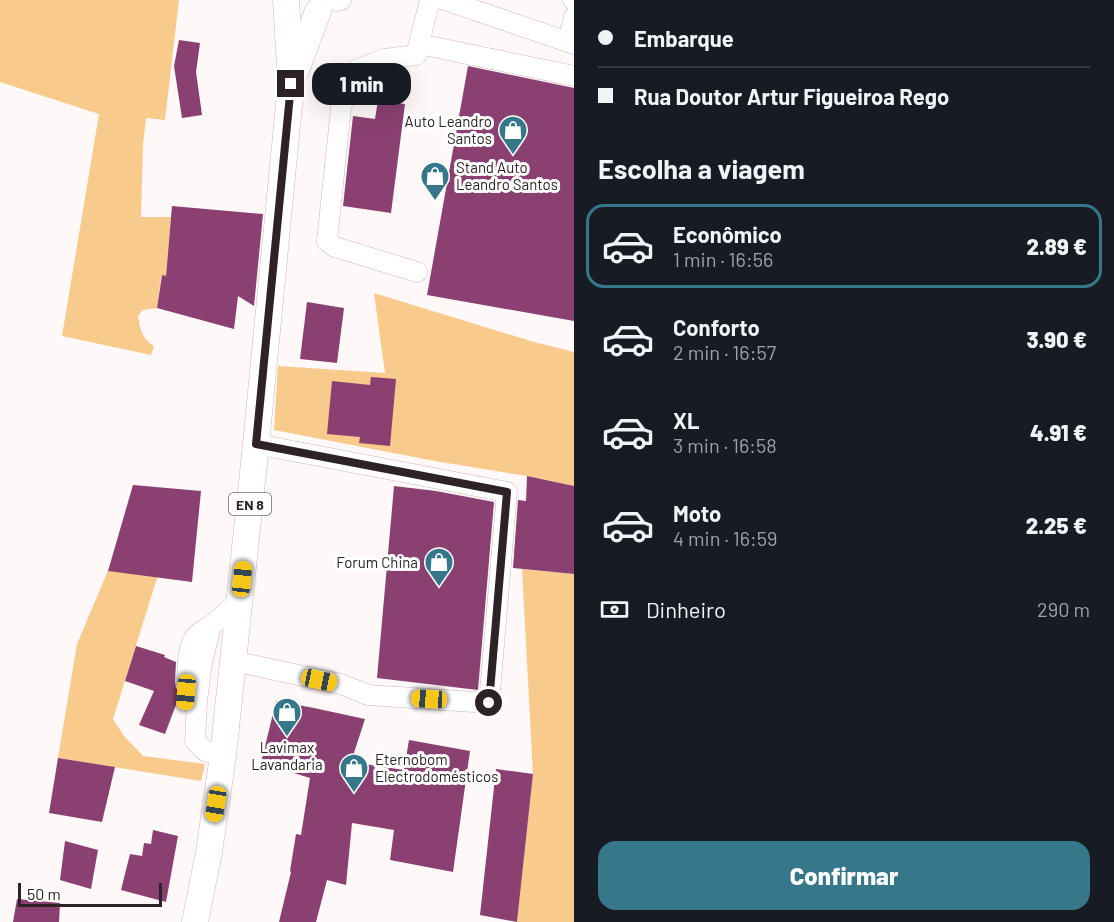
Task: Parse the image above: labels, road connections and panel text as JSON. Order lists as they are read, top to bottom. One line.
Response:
{"streets":{"main road":["EN 8"]},"places":{"shop":["Auto Leandro Santos","Stand Auto Leandro Santos","Forum China","Lavimax Lavandaria","Eternobom Electrodomésticos"]},"scale_bar":"50 m","page":{"banner":["Embarque","Rua Doutor Artur Figueiroa Rego"],"bubble":"1 min","heading":"Escolha a viagem","list":[{"name":"Econômico","note":"1 min · 16:56","value":"2.89 €"},{"name":"Conforto","note":"2 min · 16:57","value":"3.90 €"},{"name":"XL","note":"3 min · 16:58","value":"4.91 €"},{"name":"Moto","note":"4 min · 16:59","value":"2.25 €"}],"pay":["Dinheiro","290 m"],"buttons":"Confirmar","scale":"50 m"}}
